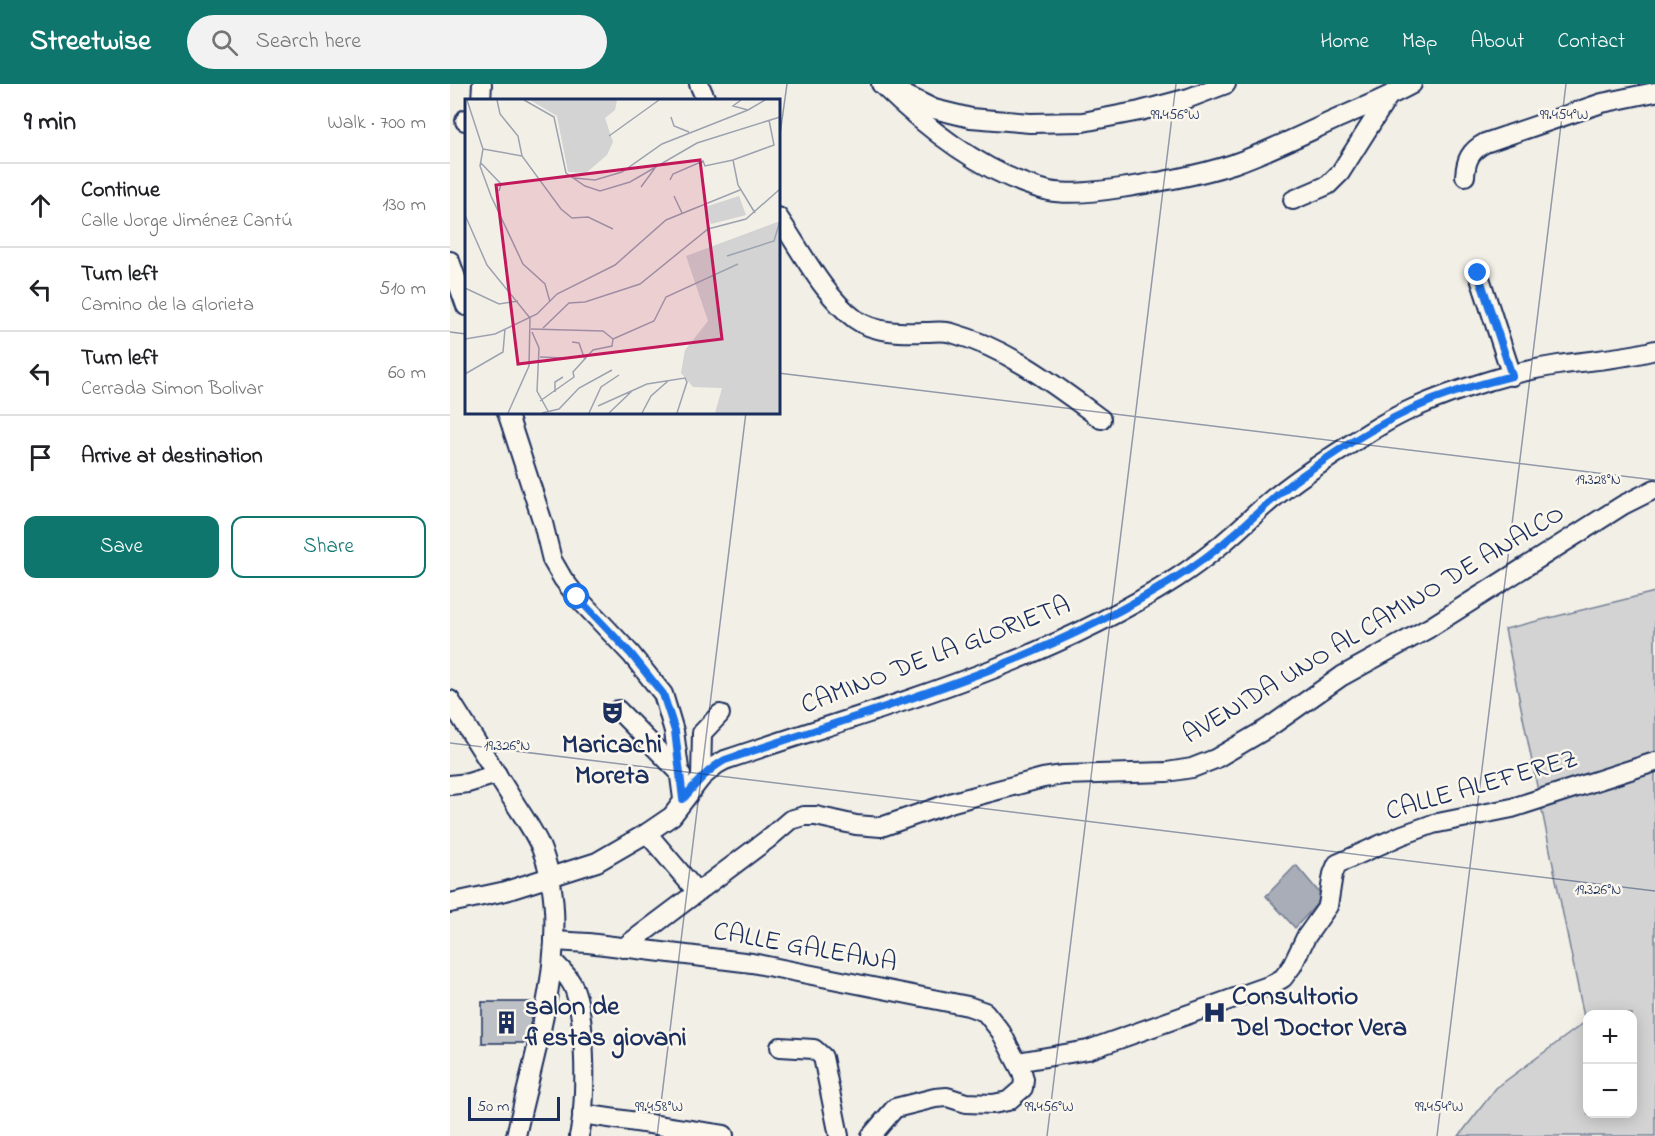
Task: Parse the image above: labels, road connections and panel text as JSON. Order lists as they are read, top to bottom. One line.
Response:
{"streets":{"street":["AVENIDA UNO AL CAMINO DE ANALCO","CAMINO DE LA GLORIETA","CALLE ALEFEREZ","CALLE GALEANA"]},"crossings":[["AVENIDA UNO AL CAMINO DE ANALCO","CALLE GALEANA"],["CALLE ALEFEREZ","CALLE GALEANA"]],"places":{"theatre":["Maricachi Moreta"],"hospital":["Consultorio Del Doctor Vera"],"building":["salon de fiestas giovani"]},"scale_bar":"50 m","page":{"header":"Streetwise","search":"Search here","nav":["Home","Map","About","Contact"],"heading":["9 min","Walk · 700 m"],"list":[["Continue","Calle Jorge Jiménez Cantú","130 m"],["Turn left","Camino de la Glorieta","510 m"],["Turn left","Cerrada Simon Bolivar","60 m"],"Arrive at destination"],"buttons":["Save","Share"],"map_buttons":["+","−"],"scale":"50 m"},"coordinates":["99.456°W","99.454°W","19.328°N","19.326°N","99.458°W"]}
